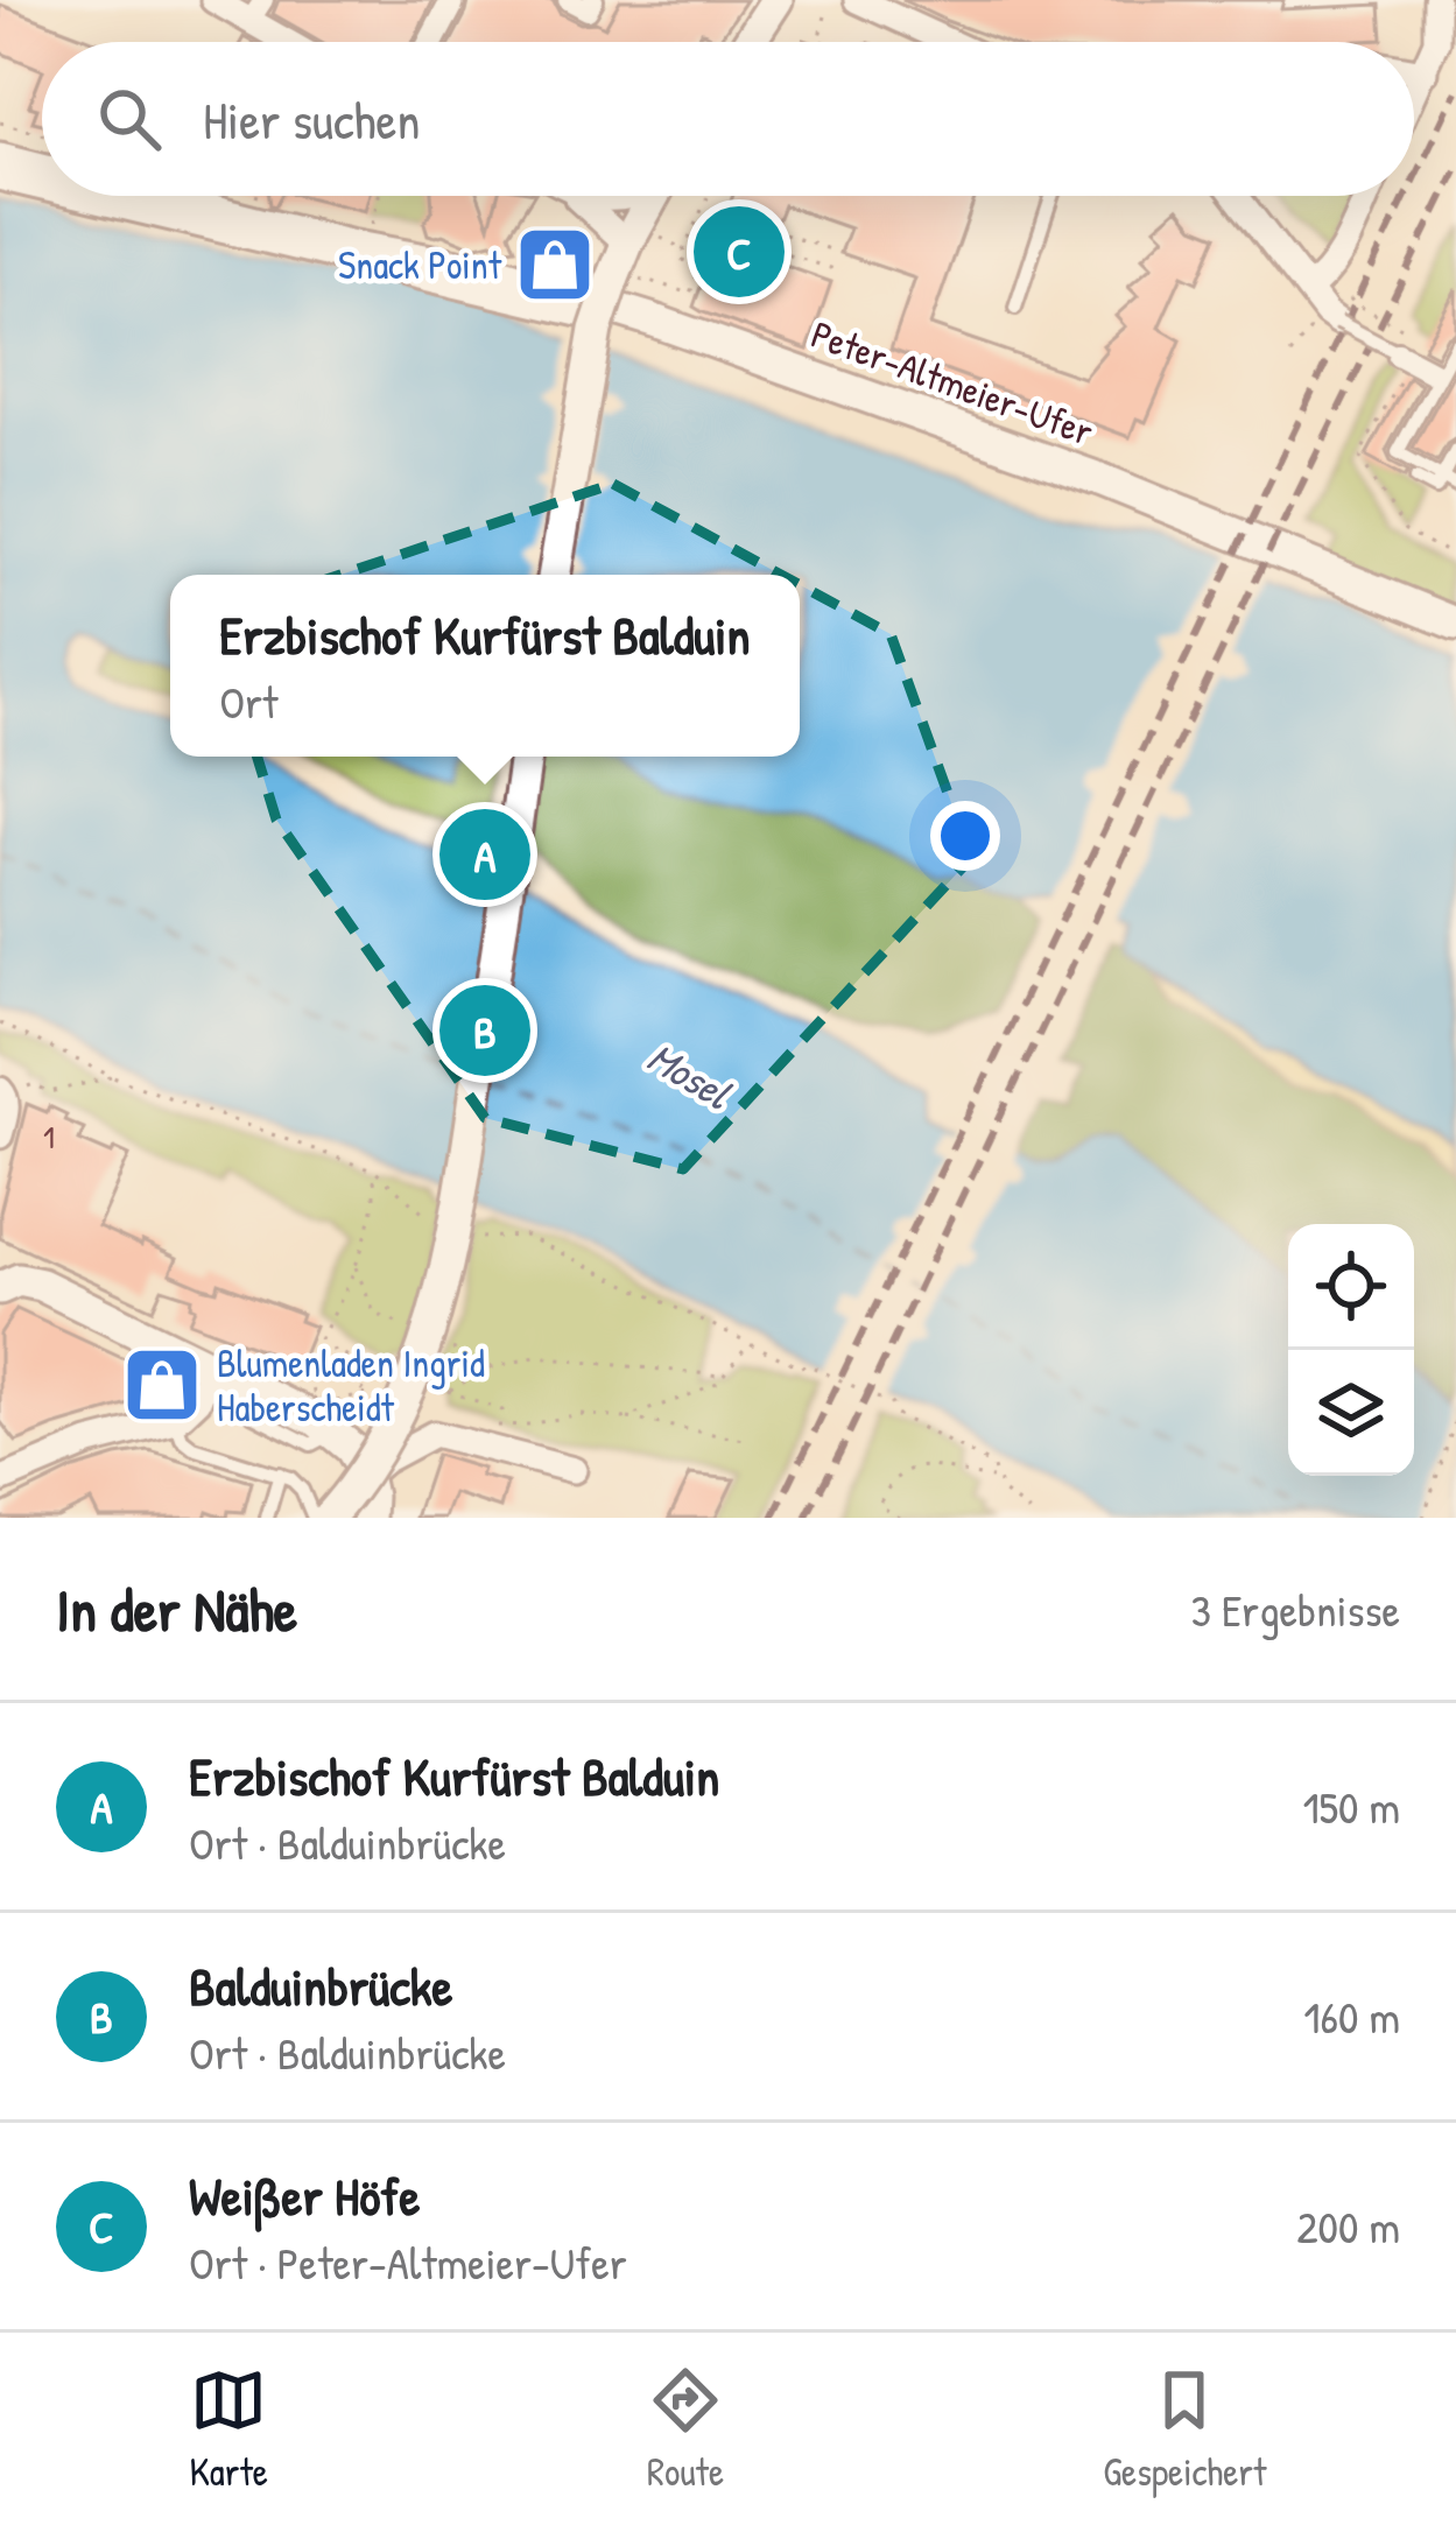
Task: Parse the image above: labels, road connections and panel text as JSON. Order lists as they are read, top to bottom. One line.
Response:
{"streets":{"street":["Peter-Altmeier-Ufer"]},"water":["Mosel"],"places":{"shop":["Snack Point","Blumenladen Ingrid Haberscheidt"]},"house_numbers":["1"],"page":{"search":"Hier suchen","pins":["C","A","B"],"popup":["Erzbischof Kurfürst Balduin","Ort"],"heading":["In der Nähe","3 Ergebnisse"],"list":[{"mark":"A","name":"Erzbischof Kurfürst Balduin","note":"Ort · Balduinbrücke","value":"150 m"},{"mark":"B","name":"Balduinbrücke","note":"Ort · Balduinbrücke","value":"160 m"},{"mark":"C","name":"Weißer Höfe","note":"Ort · Peter-Altmeier-Ufer","value":"200 m"}],"nav":["Karte","Route","Gespeichert"]}}
